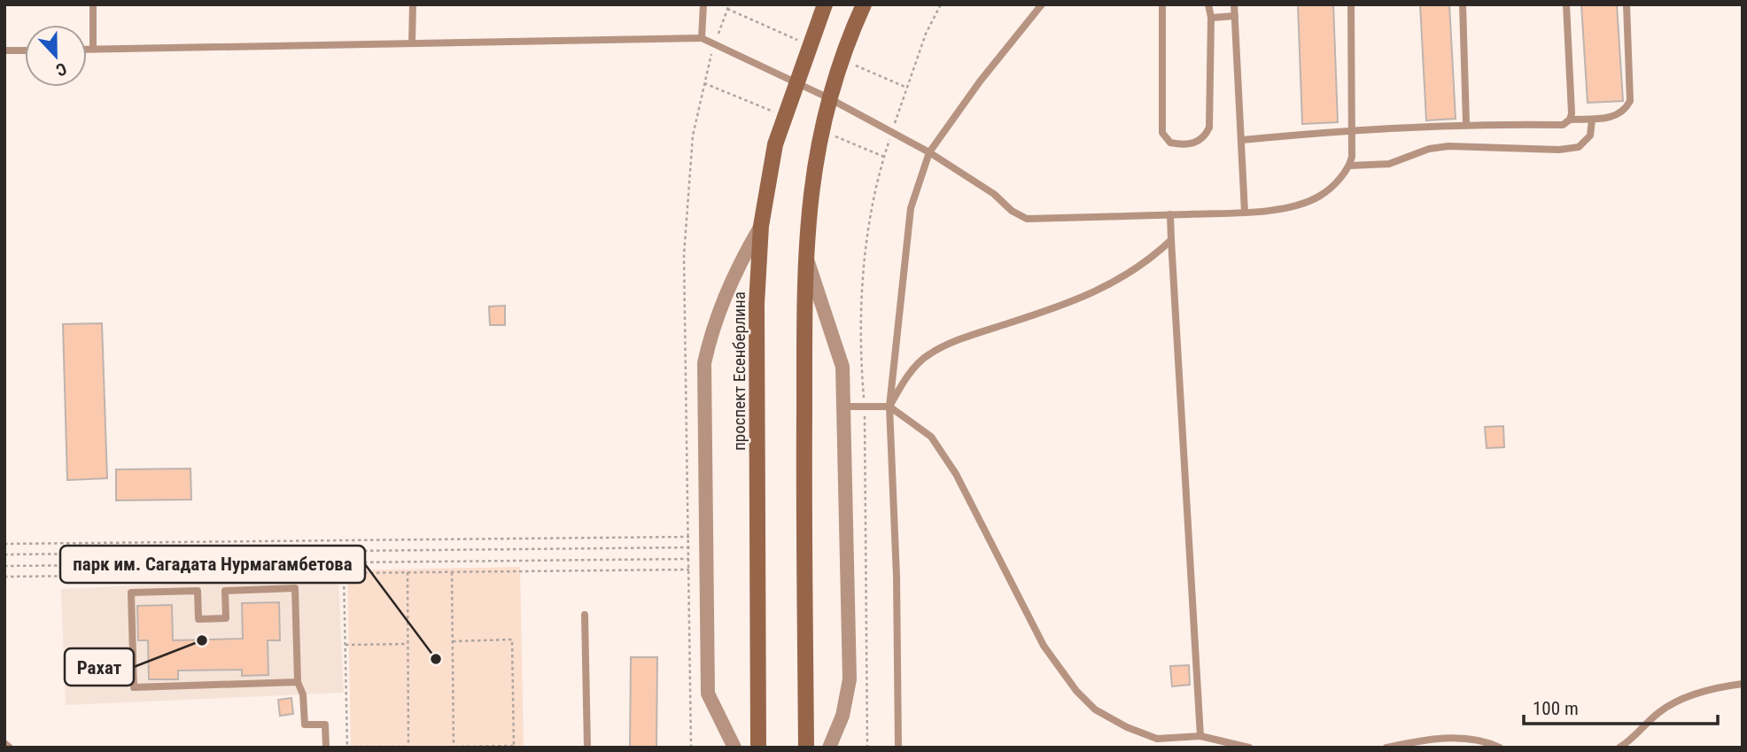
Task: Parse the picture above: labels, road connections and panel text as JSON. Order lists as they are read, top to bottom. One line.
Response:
{"streets":{"street":["проспект Есенберлина"]},"places":["Рахат","парк им. Сагадата Нурмагамбетова"],"scale_bar":"100 m","north":"bottom"}
